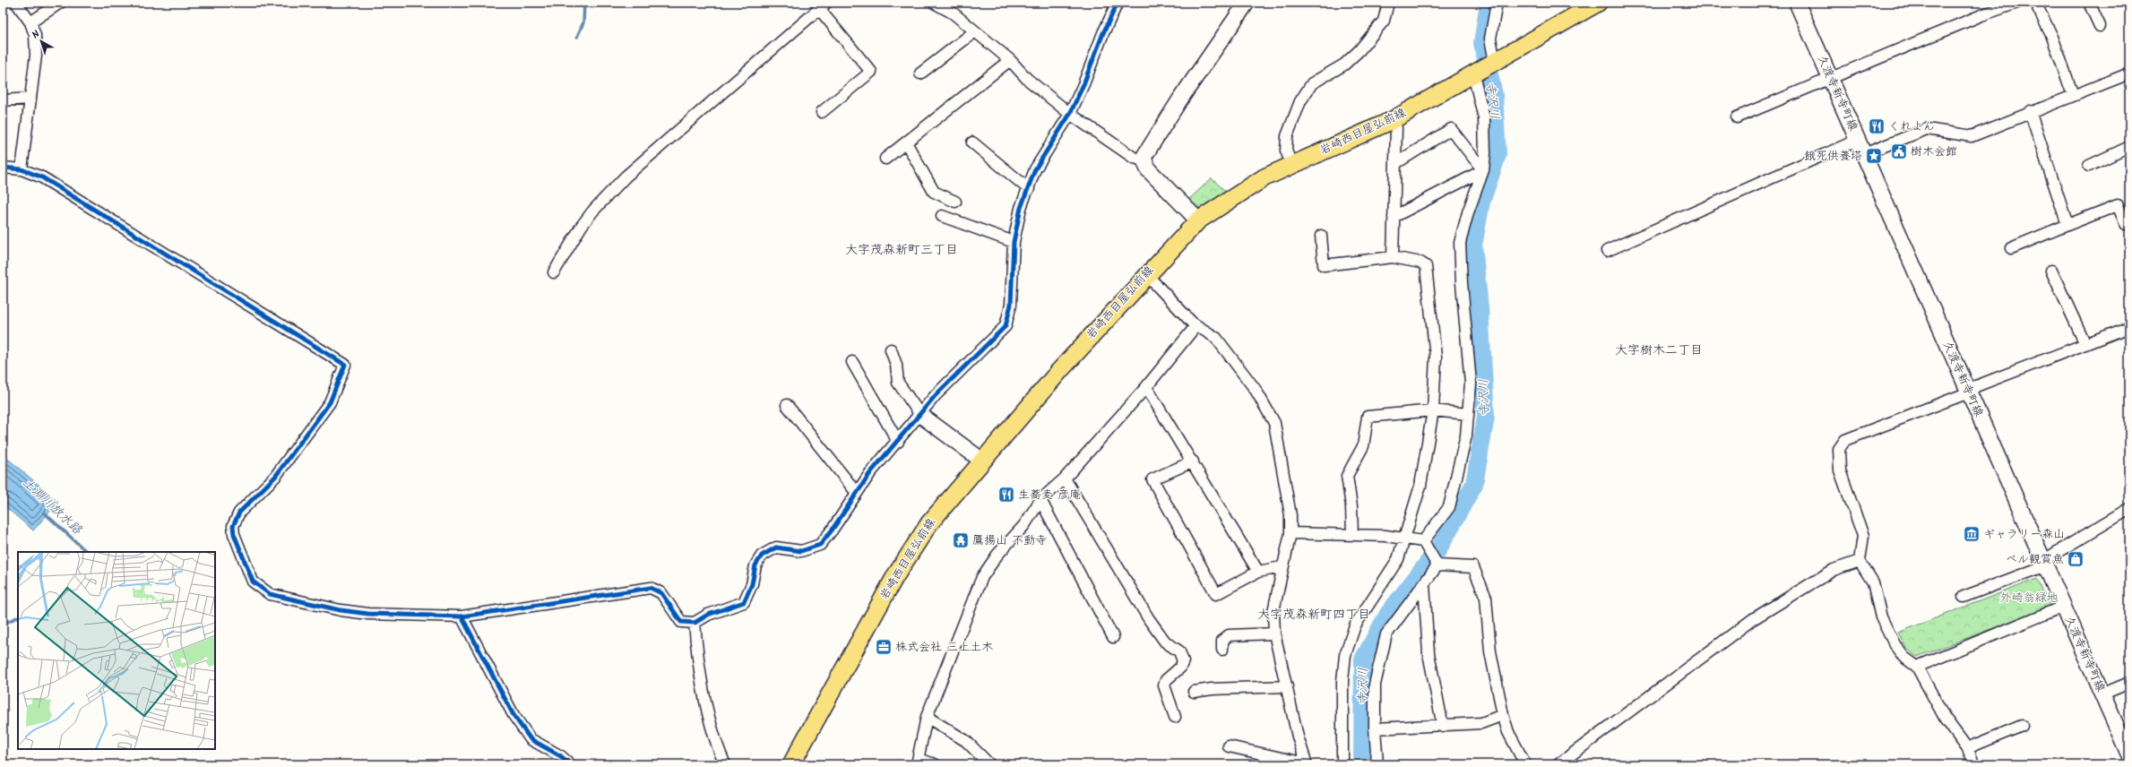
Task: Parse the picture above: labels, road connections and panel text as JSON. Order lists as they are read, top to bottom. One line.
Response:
{"streets":{"main road":["久渡寺新寺町線","岩崎西目屋弘前線"]},"districts":["大字茂森新町三丁目","大字樹木二丁目","大字茂森新町四丁目"],"water":["寺沢川","土淵川放水路"],"parks":["外崎翁緑地"],"places":{"restaurant":["くれよん","生蕎麦 彦庵"],"public building":["樹木会館"],"place":["餓死供養塔"],"museum":["ギャラリー森山"],"temple":["鷹揚山 不動寺"],"shop":["ベル観賞魚"],"office":["株式会社 三上土木"]},"north":"top left"}
